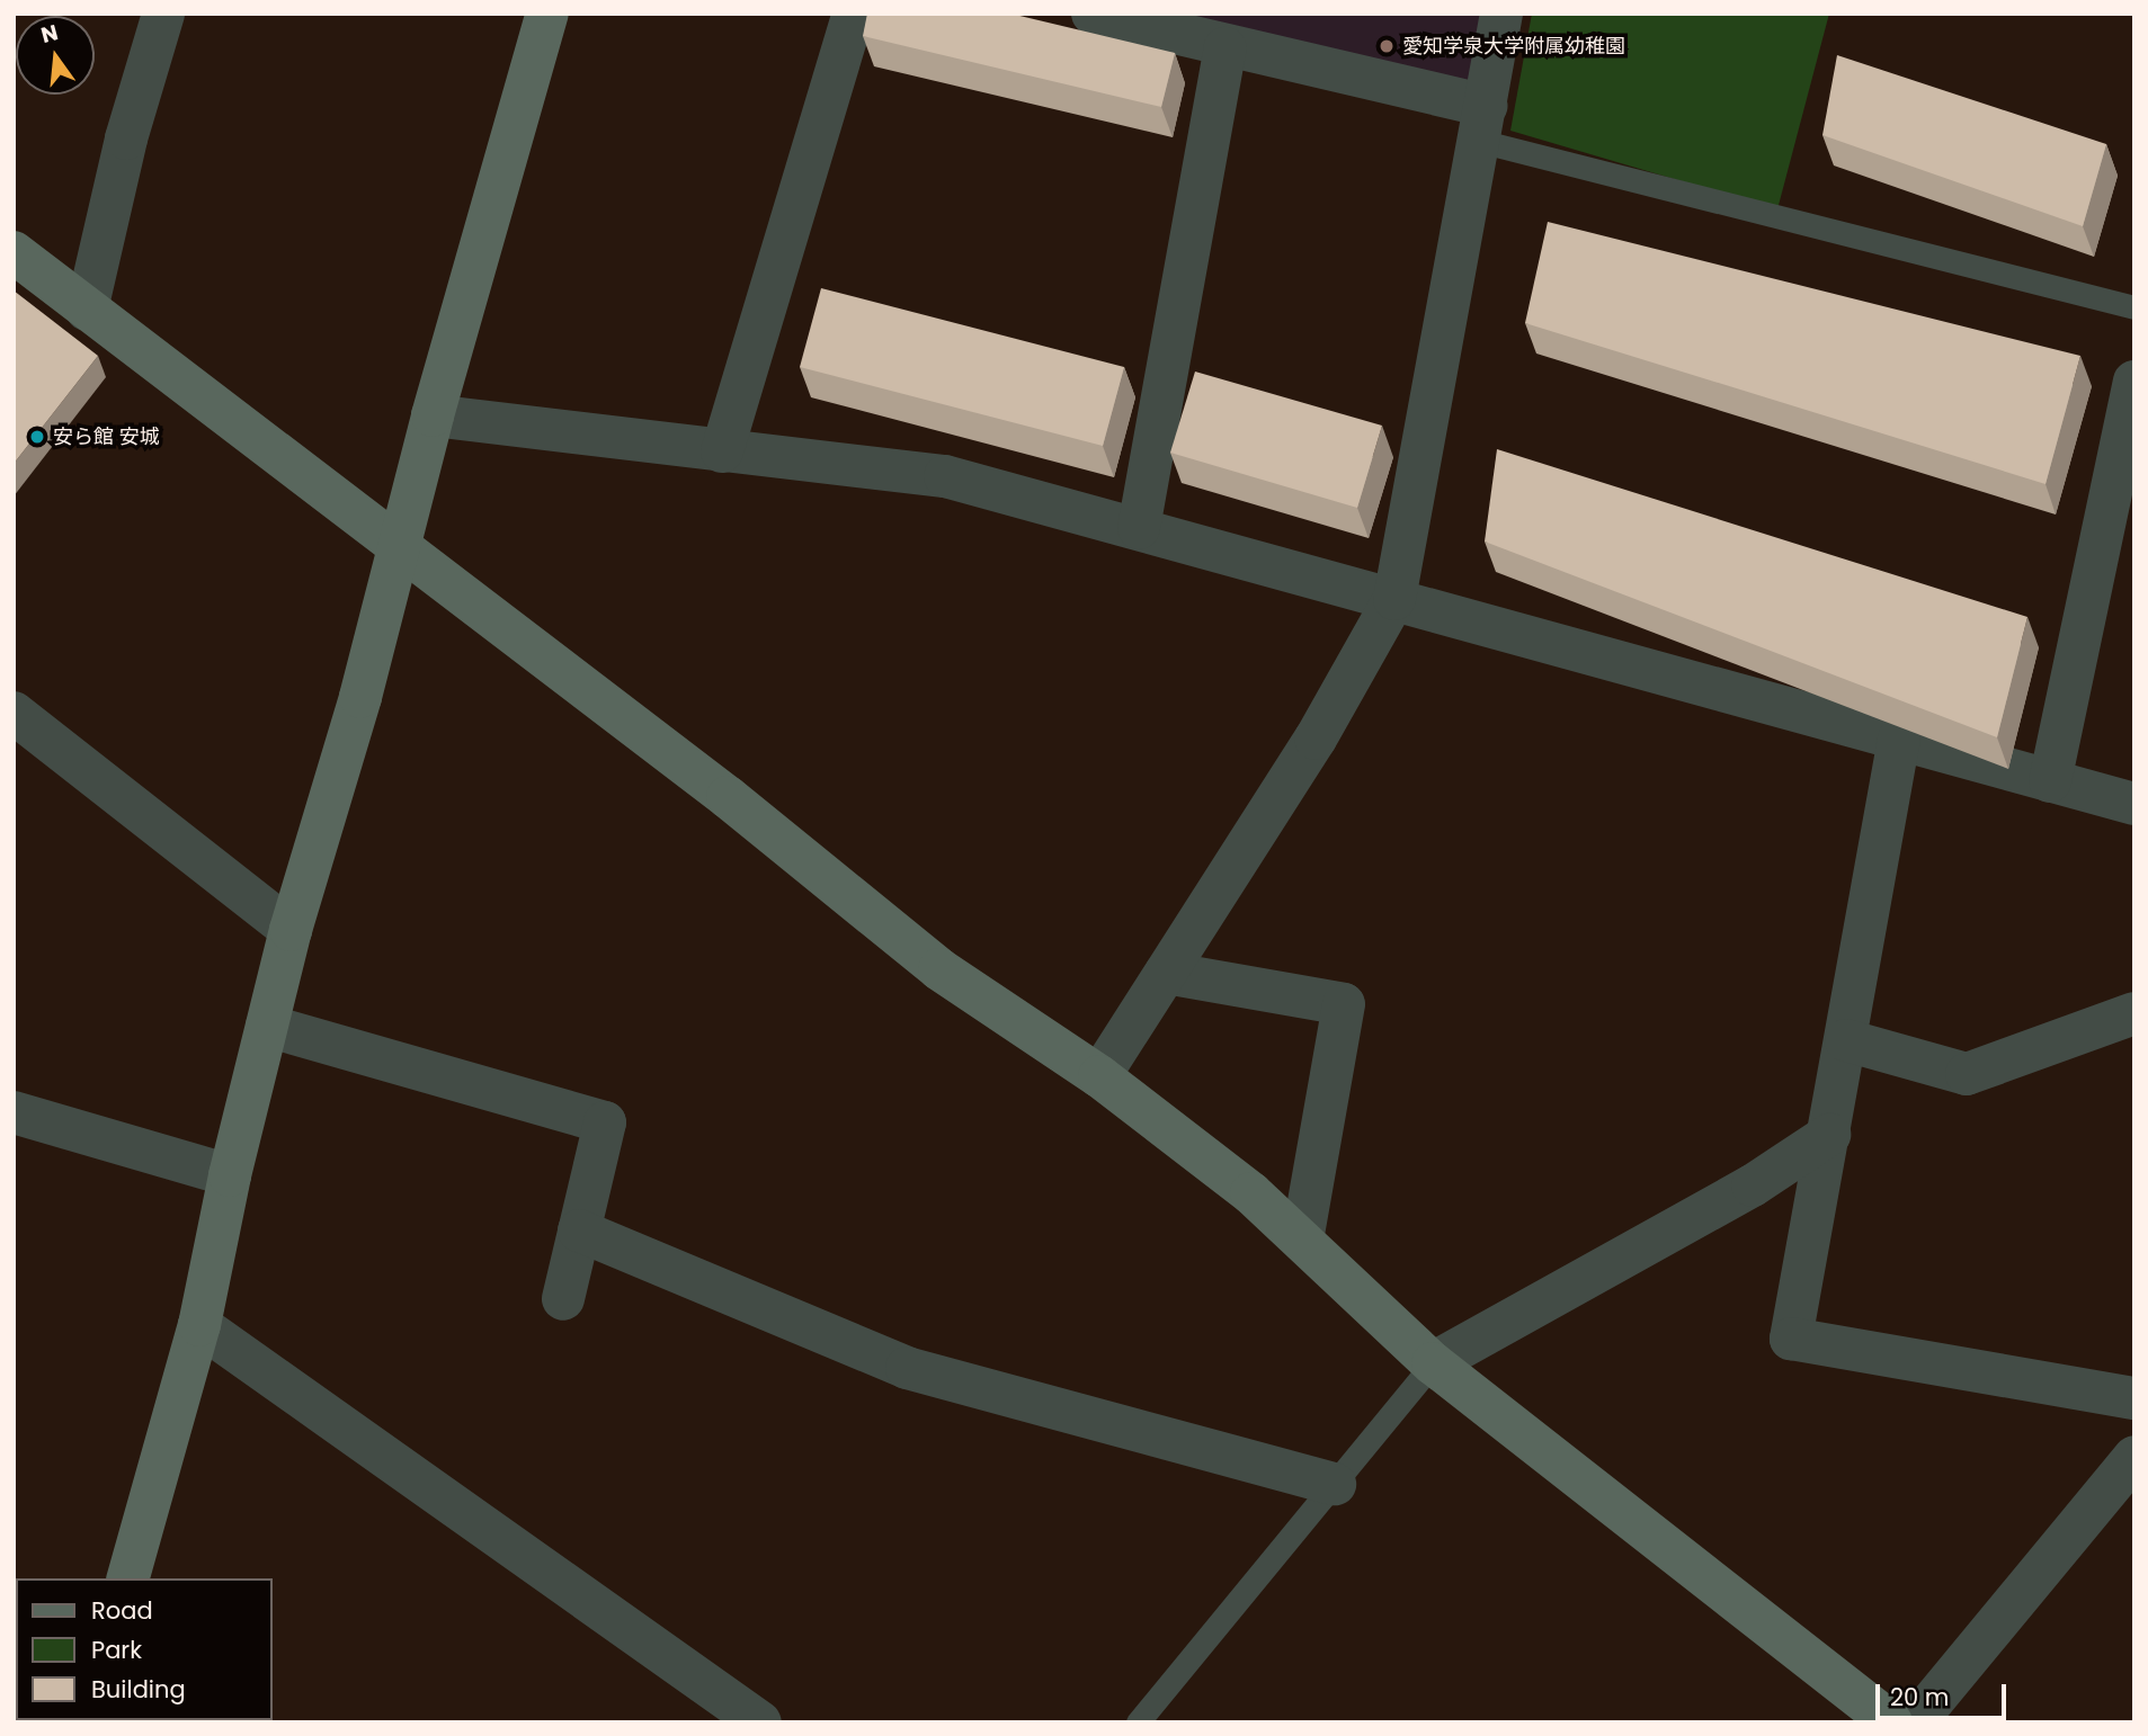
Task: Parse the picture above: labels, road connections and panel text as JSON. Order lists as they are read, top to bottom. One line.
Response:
{"places":["愛知学泉大学附属幼稚園","安ら館 安城"],"legend":["Road","Park","Building"],"scale_bar":"20 m","north":"top"}
